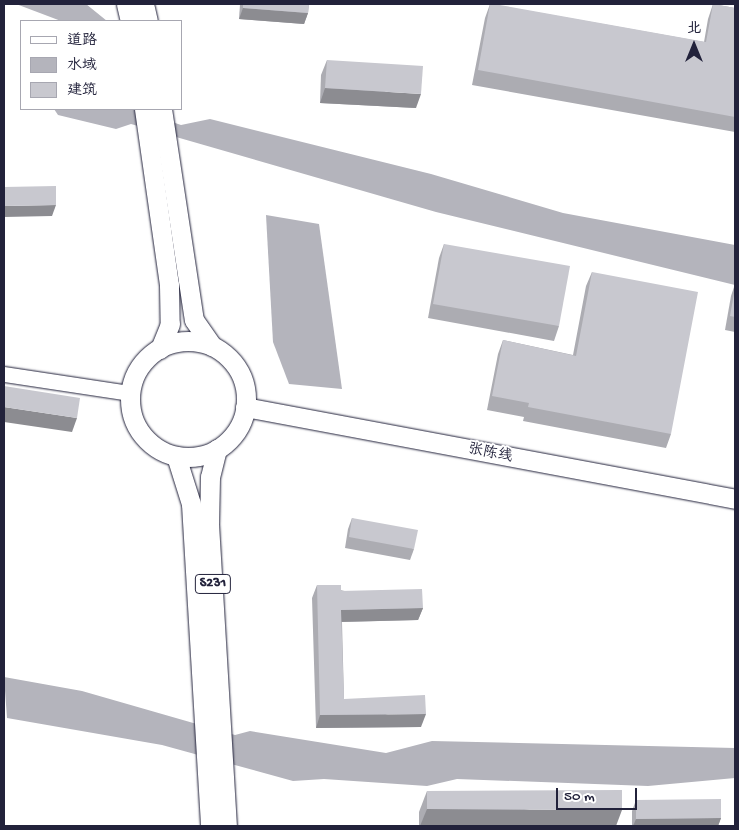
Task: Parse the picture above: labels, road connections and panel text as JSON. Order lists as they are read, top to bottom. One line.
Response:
{"streets":{"main road":["张陈线","S231"]},"crossings":[["张陈线","S231"]],"legend":["道路","水域","建筑"],"scale_bar":"50 m","north":"top"}
